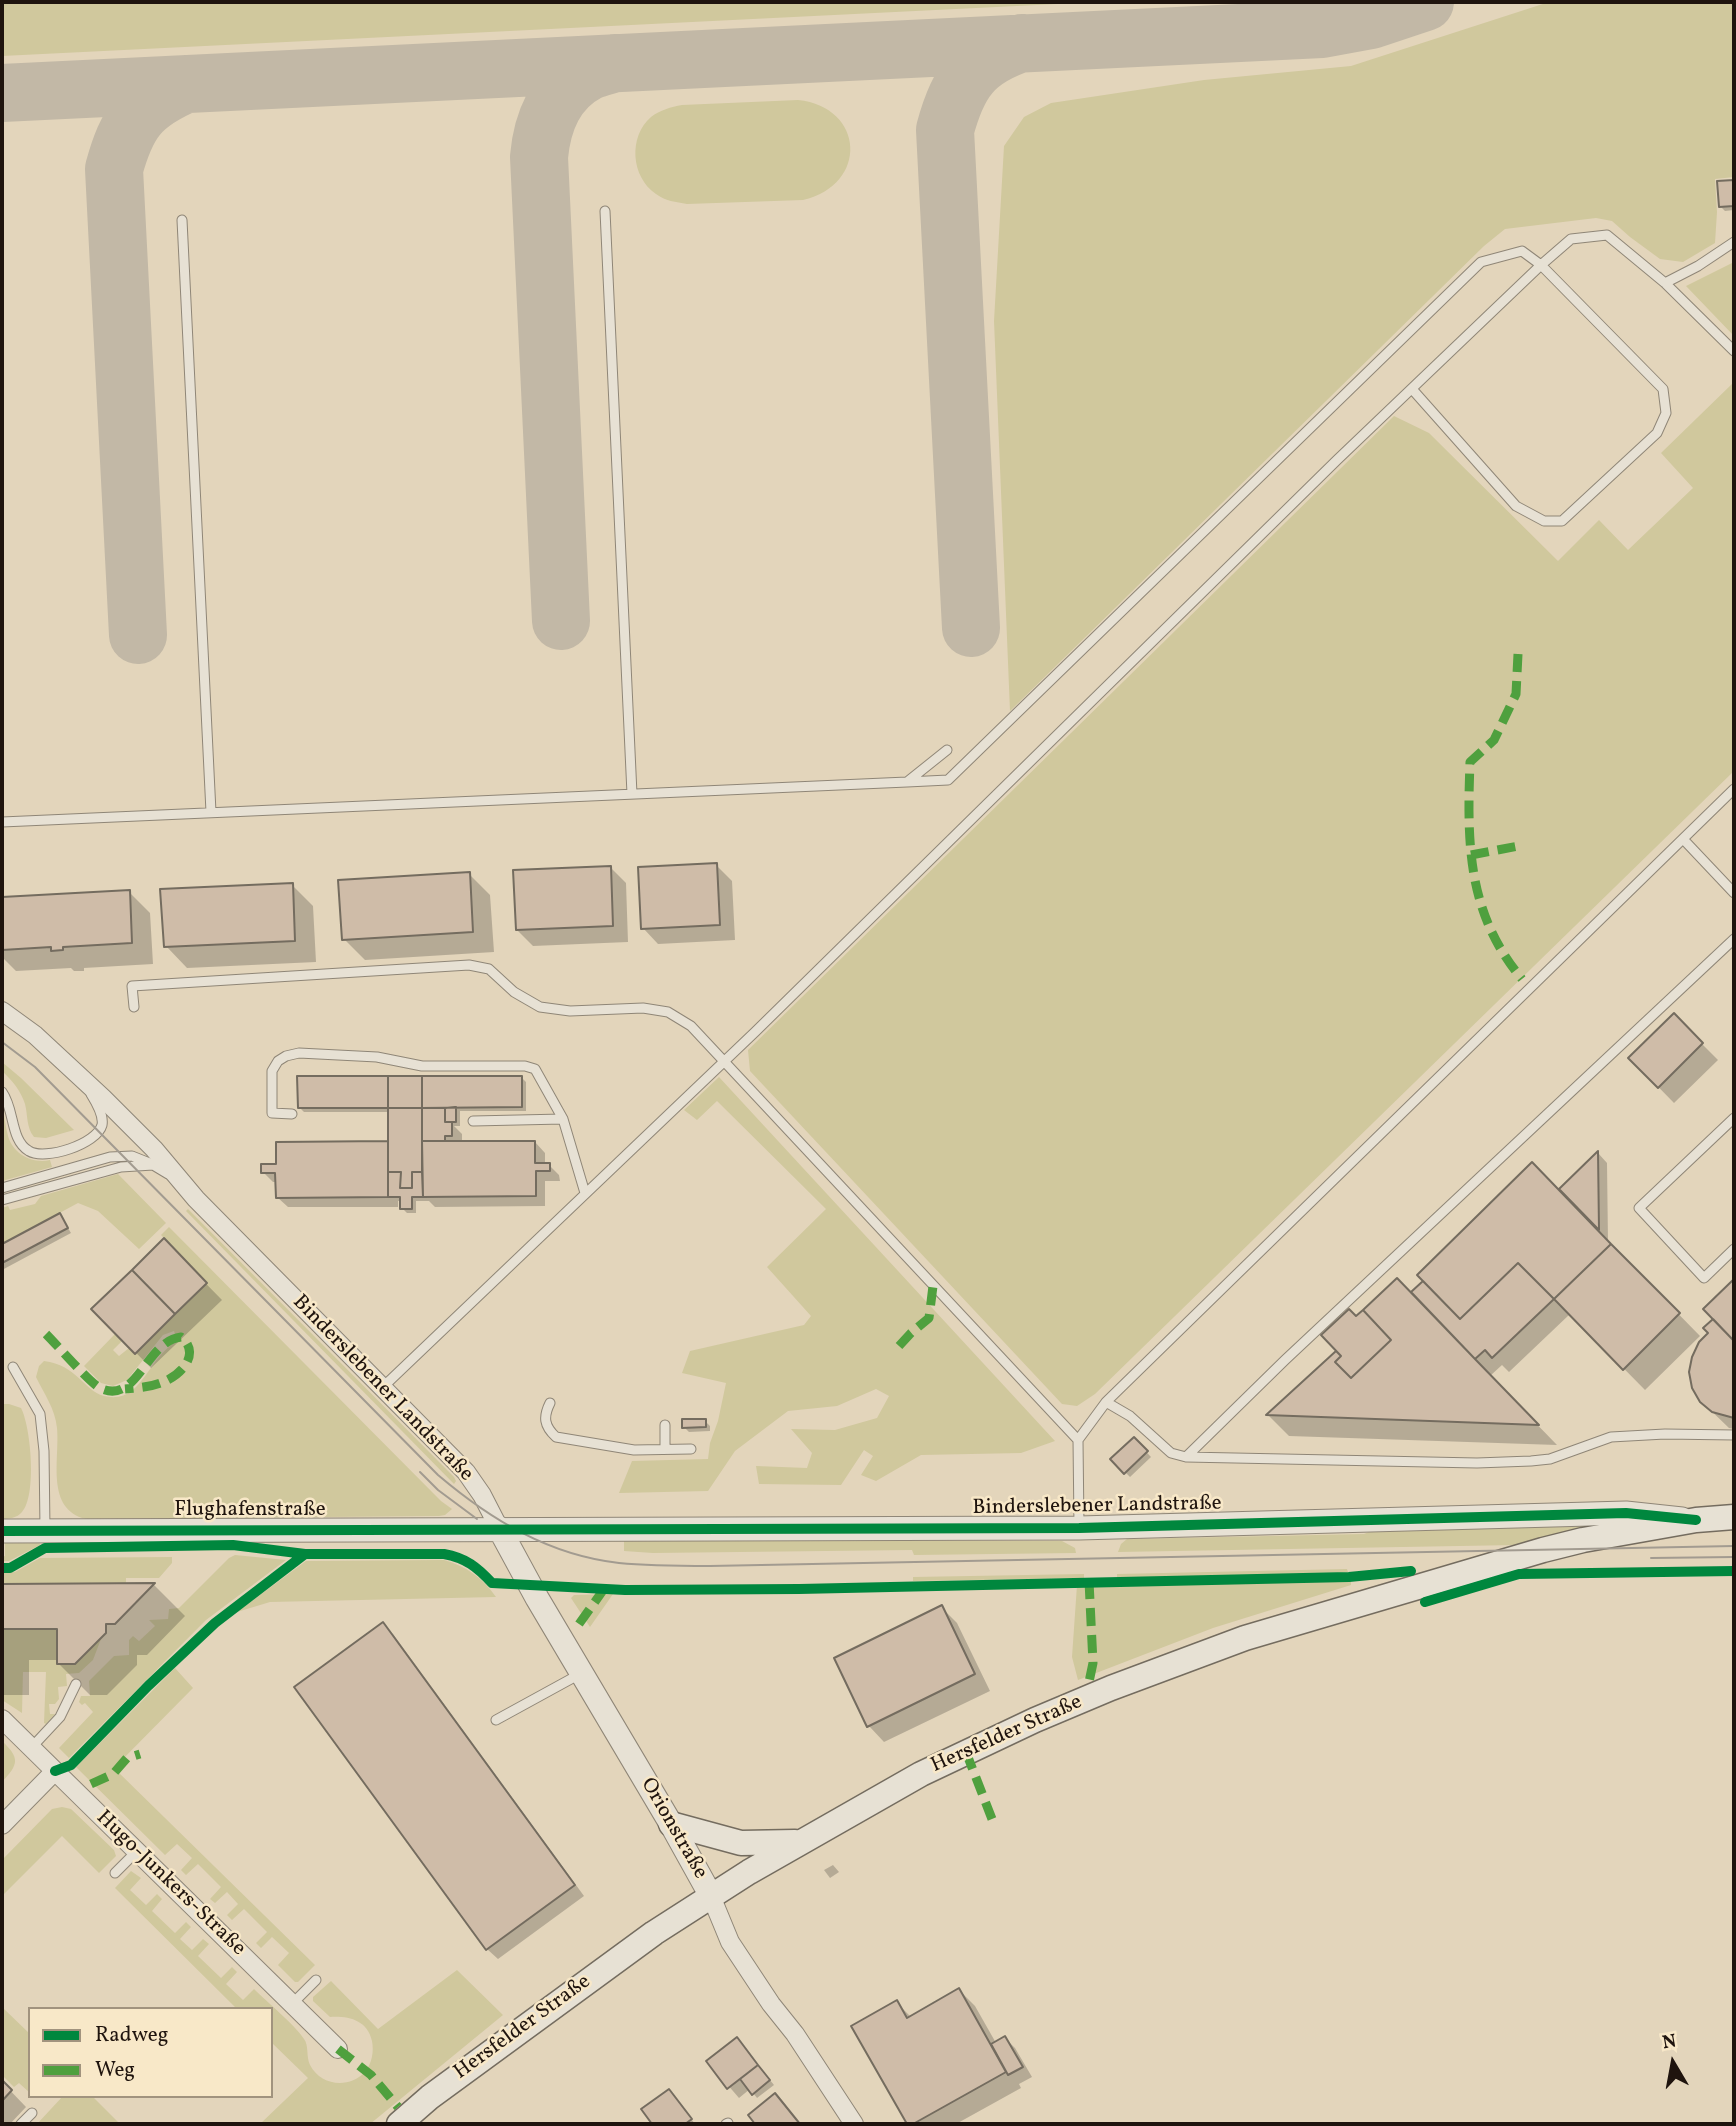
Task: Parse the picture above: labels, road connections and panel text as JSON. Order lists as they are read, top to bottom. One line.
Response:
{"streets":{"main road":["Binderslebener Landstraße","Hersfelder Straße"],"street":["Flughafenstraße","Orionstraße","Hugo-Junkers-Straße"]},"crossings":[["Binderslebener Landstraße","Flughafenstraße"],["Binderslebener Landstraße","Hersfelder Straße"],["Binderslebener Landstraße","Orionstraße"],["Flughafenstraße","Orionstraße"],["Hersfelder Straße","Orionstraße"]],"legend":["Radweg","Weg"],"north":"top"}
